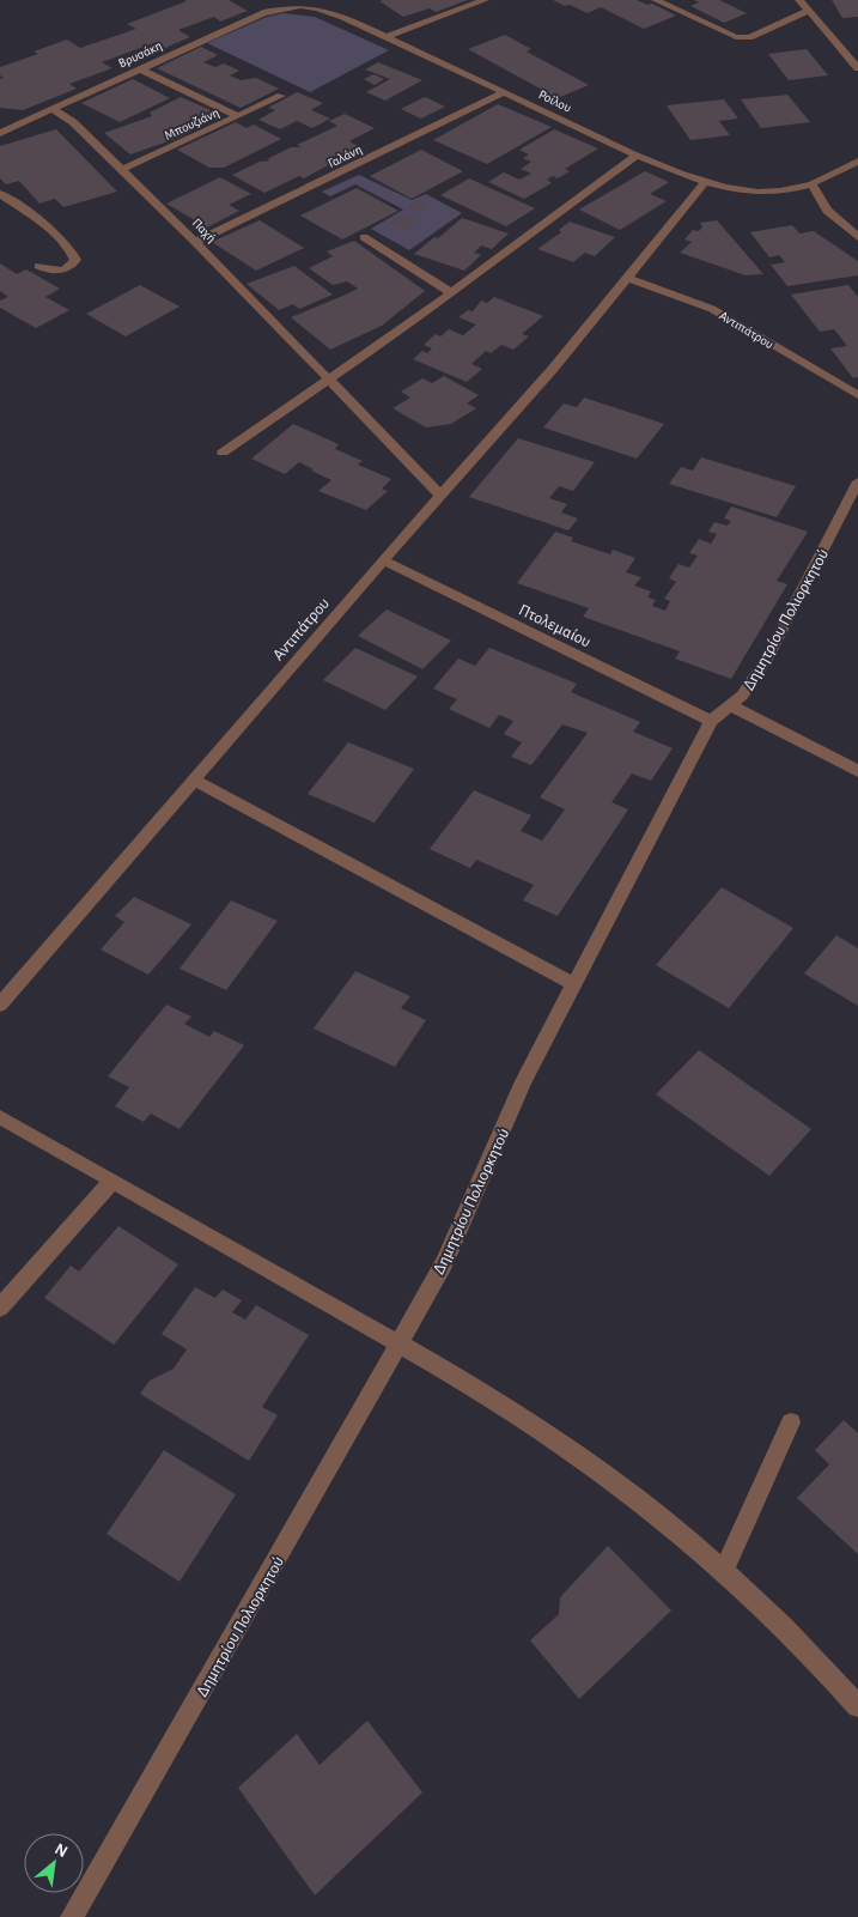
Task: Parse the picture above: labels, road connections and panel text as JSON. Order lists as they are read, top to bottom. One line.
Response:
{"streets":{"street":["Βρυσάκη","Ροίλου","Μπουζιάνη","Γαλάνη","Παχή","Αντιπάτρου","Δημητρίου Πολιορκητού","Πτολεμαίου"]},"crossings":[["Βρυσάκη","Ροίλου"],["Βρυσάκη","Μπουζιάνη"],["Βρυσάκη","Παχή"],["Ροίλου","Γαλάνη"],["Ροίλου","Αντιπάτρου"],["Μπουζιάνη","Παχή"],["Γαλάνη","Παχή"],["Παχή","Αντιπάτρου"],["Αντιπάτρου","Πτολεμαίου"],["Δημητρίου Πολιορκητού","Πτολεμαίου"]],"north":"top right"}
